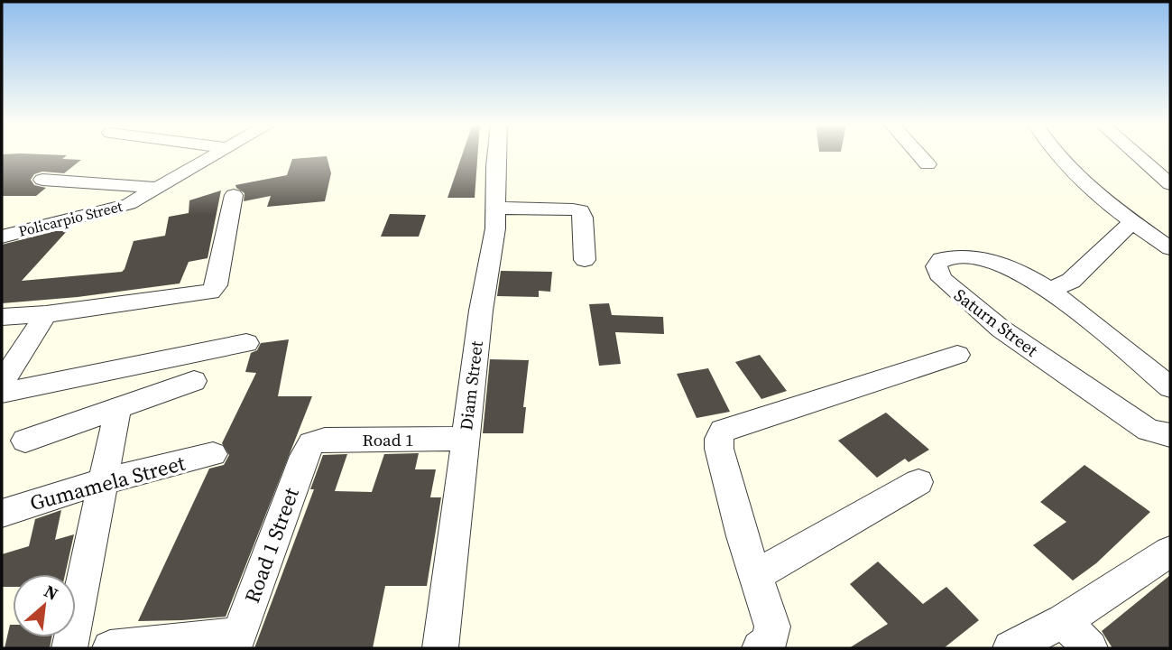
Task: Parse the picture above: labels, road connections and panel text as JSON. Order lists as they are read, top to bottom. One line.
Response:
{"streets":{"street":["Policarpio Street","Saturn Street","Diam Street","Road 1","Gumamela Street","Road 1 Street"]},"crossings":[["Diam Street","Road 1"],["Road 1","Road 1 Street"]],"north":"top right"}
